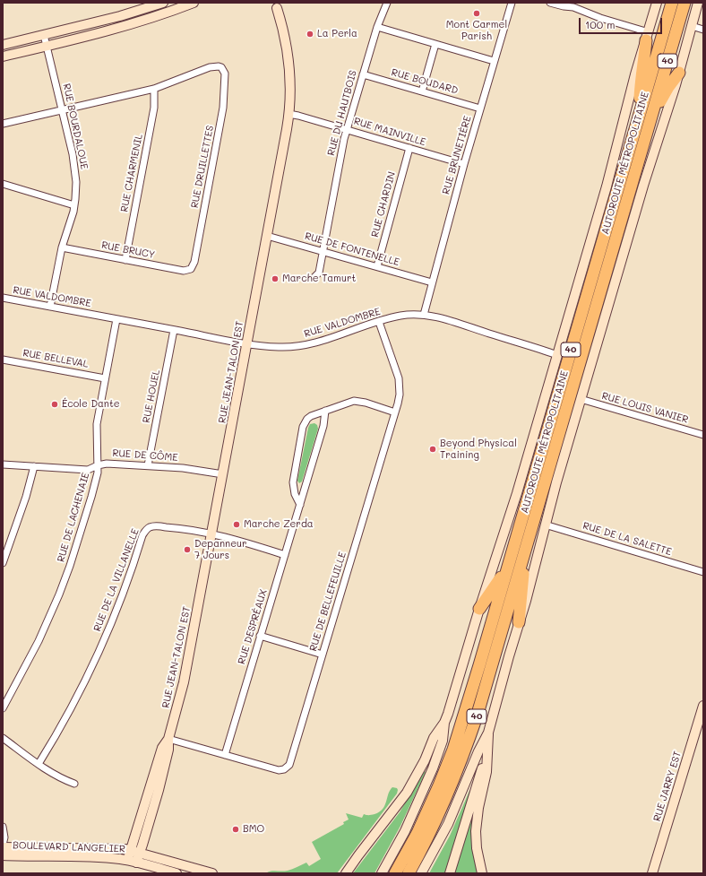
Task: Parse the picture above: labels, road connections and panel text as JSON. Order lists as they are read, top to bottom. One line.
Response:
{"streets":{"highway":["40","AUTOROUTE MÉTROPOLITAINE"],"main road":["RUE JEAN-TALON EST","RUE JARRY EST","BOULEVARD LANGELIER"],"street":["RUE BOUDARD","RUE DU HAUTBOIS","RUE BOURDALOUE","RUE MAINVILLE","RUE BRUNETIÈRE","RUE DRUILLETTES","RUE CHARMENIL","RUE CHARDIN","RUE DE FONTENELLE","RUE BRUCY","RUE VALDOMBRE","RUE BELLEVAL","RUE HOUEL","RUE LOUIS VANIER","RUE DE CÔME","RUE DE LACHENAIE","RUE DE LA SALETTE","RUE DE LA VILLANELLE","RUE DE BELLEFEUILLE","RUE DESPRÉAUX"]},"crossings":[["RUE BOUDARD","RUE DU HAUTBOIS"],["RUE BOUDARD","RUE BRUNETIÈRE"],["RUE DU HAUTBOIS","RUE MAINVILLE"],["RUE DU HAUTBOIS","RUE DE FONTENELLE"],["RUE BOURDALOUE","RUE BRUCY"],["RUE BOURDALOUE","RUE VALDOMBRE"],["RUE MAINVILLE","RUE BRUNETIÈRE"],["RUE MAINVILLE","RUE CHARDIN"],["RUE MAINVILLE","RUE JEAN-TALON EST"],["RUE BRUNETIÈRE","RUE DE FONTENELLE"],["RUE BRUNETIÈRE","RUE VALDOMBRE"],["RUE DRUILLETTES","RUE CHARMENIL"],["RUE DRUILLETTES","RUE BRUCY"],["RUE CHARMENIL","RUE BRUCY"],["RUE CHARDIN","RUE DE FONTENELLE"],["RUE DE FONTENELLE","RUE JEAN-TALON EST"],["RUE VALDOMBRE","RUE JEAN-TALON EST"],["RUE VALDOMBRE","RUE HOUEL"],["RUE VALDOMBRE","RUE DE LACHENAIE"],["RUE VALDOMBRE","RUE DE BELLEFEUILLE"],["RUE BELLEVAL","RUE DE LACHENAIE"],["RUE JEAN-TALON EST","RUE DE CÔME"],["RUE JEAN-TALON EST","RUE DE LA VILLANELLE"],["RUE JEAN-TALON EST","RUE DE BELLEFEUILLE"],["RUE JEAN-TALON EST","BOULEVARD LANGELIER"],["RUE HOUEL","RUE DE CÔME"],["RUE DE CÔME","RUE DE LACHENAIE"],["RUE DE LA VILLANELLE","RUE DESPRÉAUX"],["RUE DE BELLEFEUILLE","RUE DESPRÉAUX"]],"places":["Mont Carmel Parish","La Perla","Marche Tamurt","École Dante","Beyond Physical Training","Marche Zerda","Depanneur 7 Jours","BMO"],"scale_bar":"100 m"}
